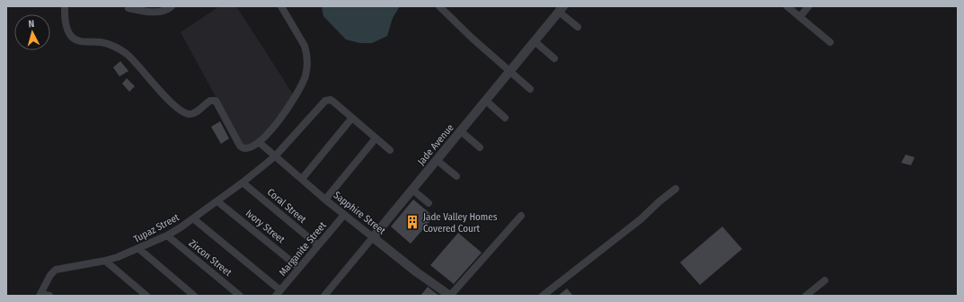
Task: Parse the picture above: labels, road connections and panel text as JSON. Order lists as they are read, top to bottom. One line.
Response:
{"streets":{"street":["Jade Avenue","Coral Street","Sapphire Street","Ivory Street","Tupaz Street","Marganite Street","Zircon Street"]},"crossings":[["Jade Avenue","Sapphire Street"],["Coral Street","Tupaz Street"],["Coral Street","Marganite Street"],["Sapphire Street","Tupaz Street"],["Sapphire Street","Marganite Street"],["Ivory Street","Tupaz Street"],["Ivory Street","Marganite Street"],["Tupaz Street","Zircon Street"]],"places":{"building":["Jade Valley Homes Covered Court"]},"north":"top"}
